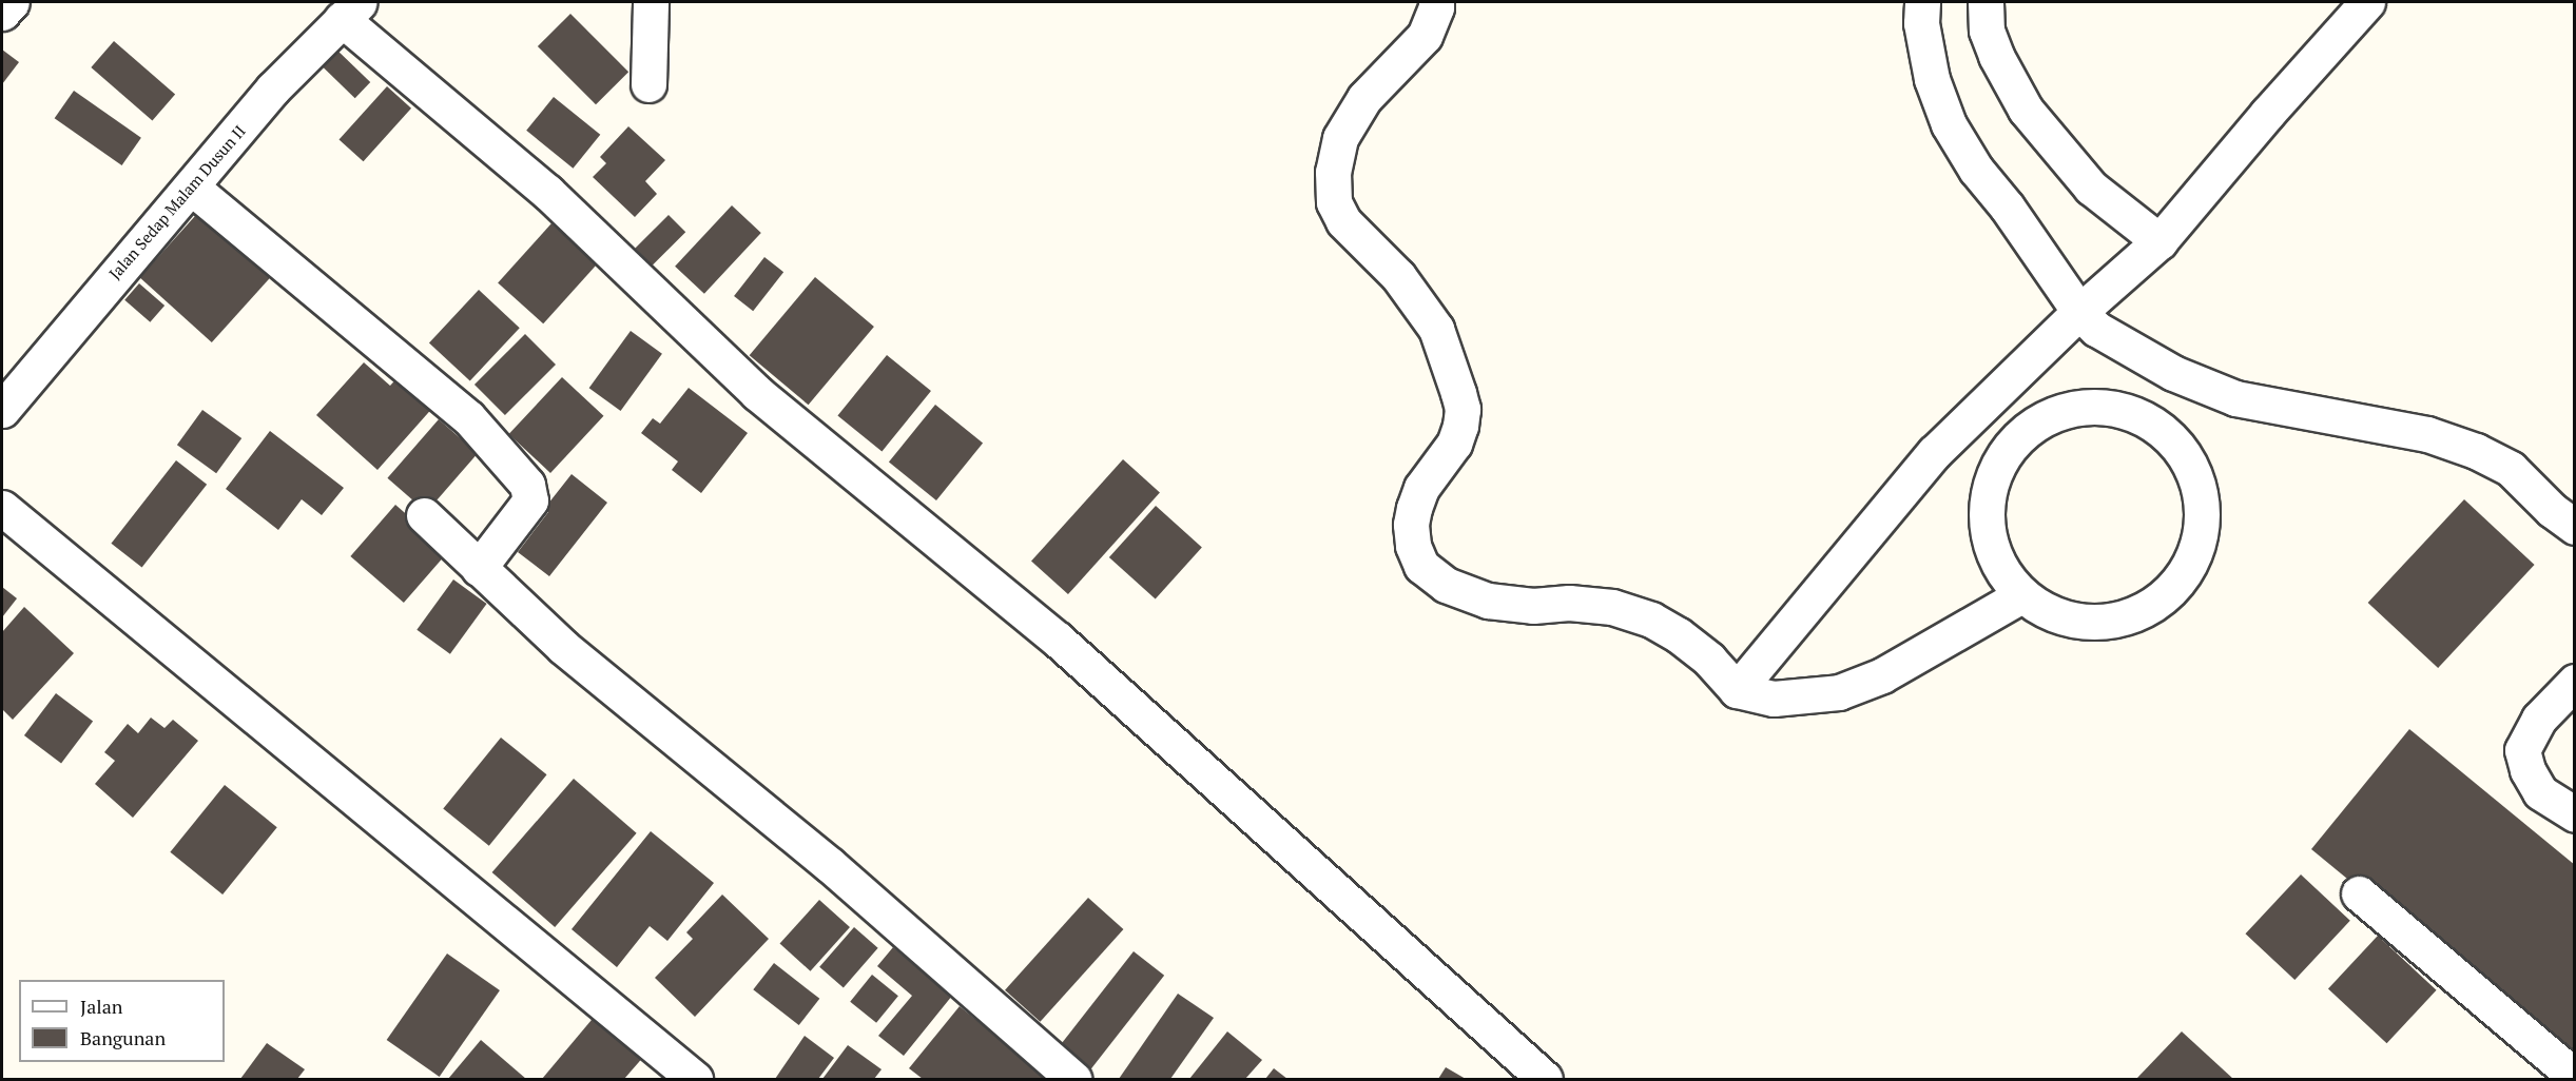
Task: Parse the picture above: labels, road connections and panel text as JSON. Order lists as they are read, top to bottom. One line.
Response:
{"streets":{"street":["Jalan Sedap Malam Dusun II"]},"legend":["Jalan","Bangunan"]}
